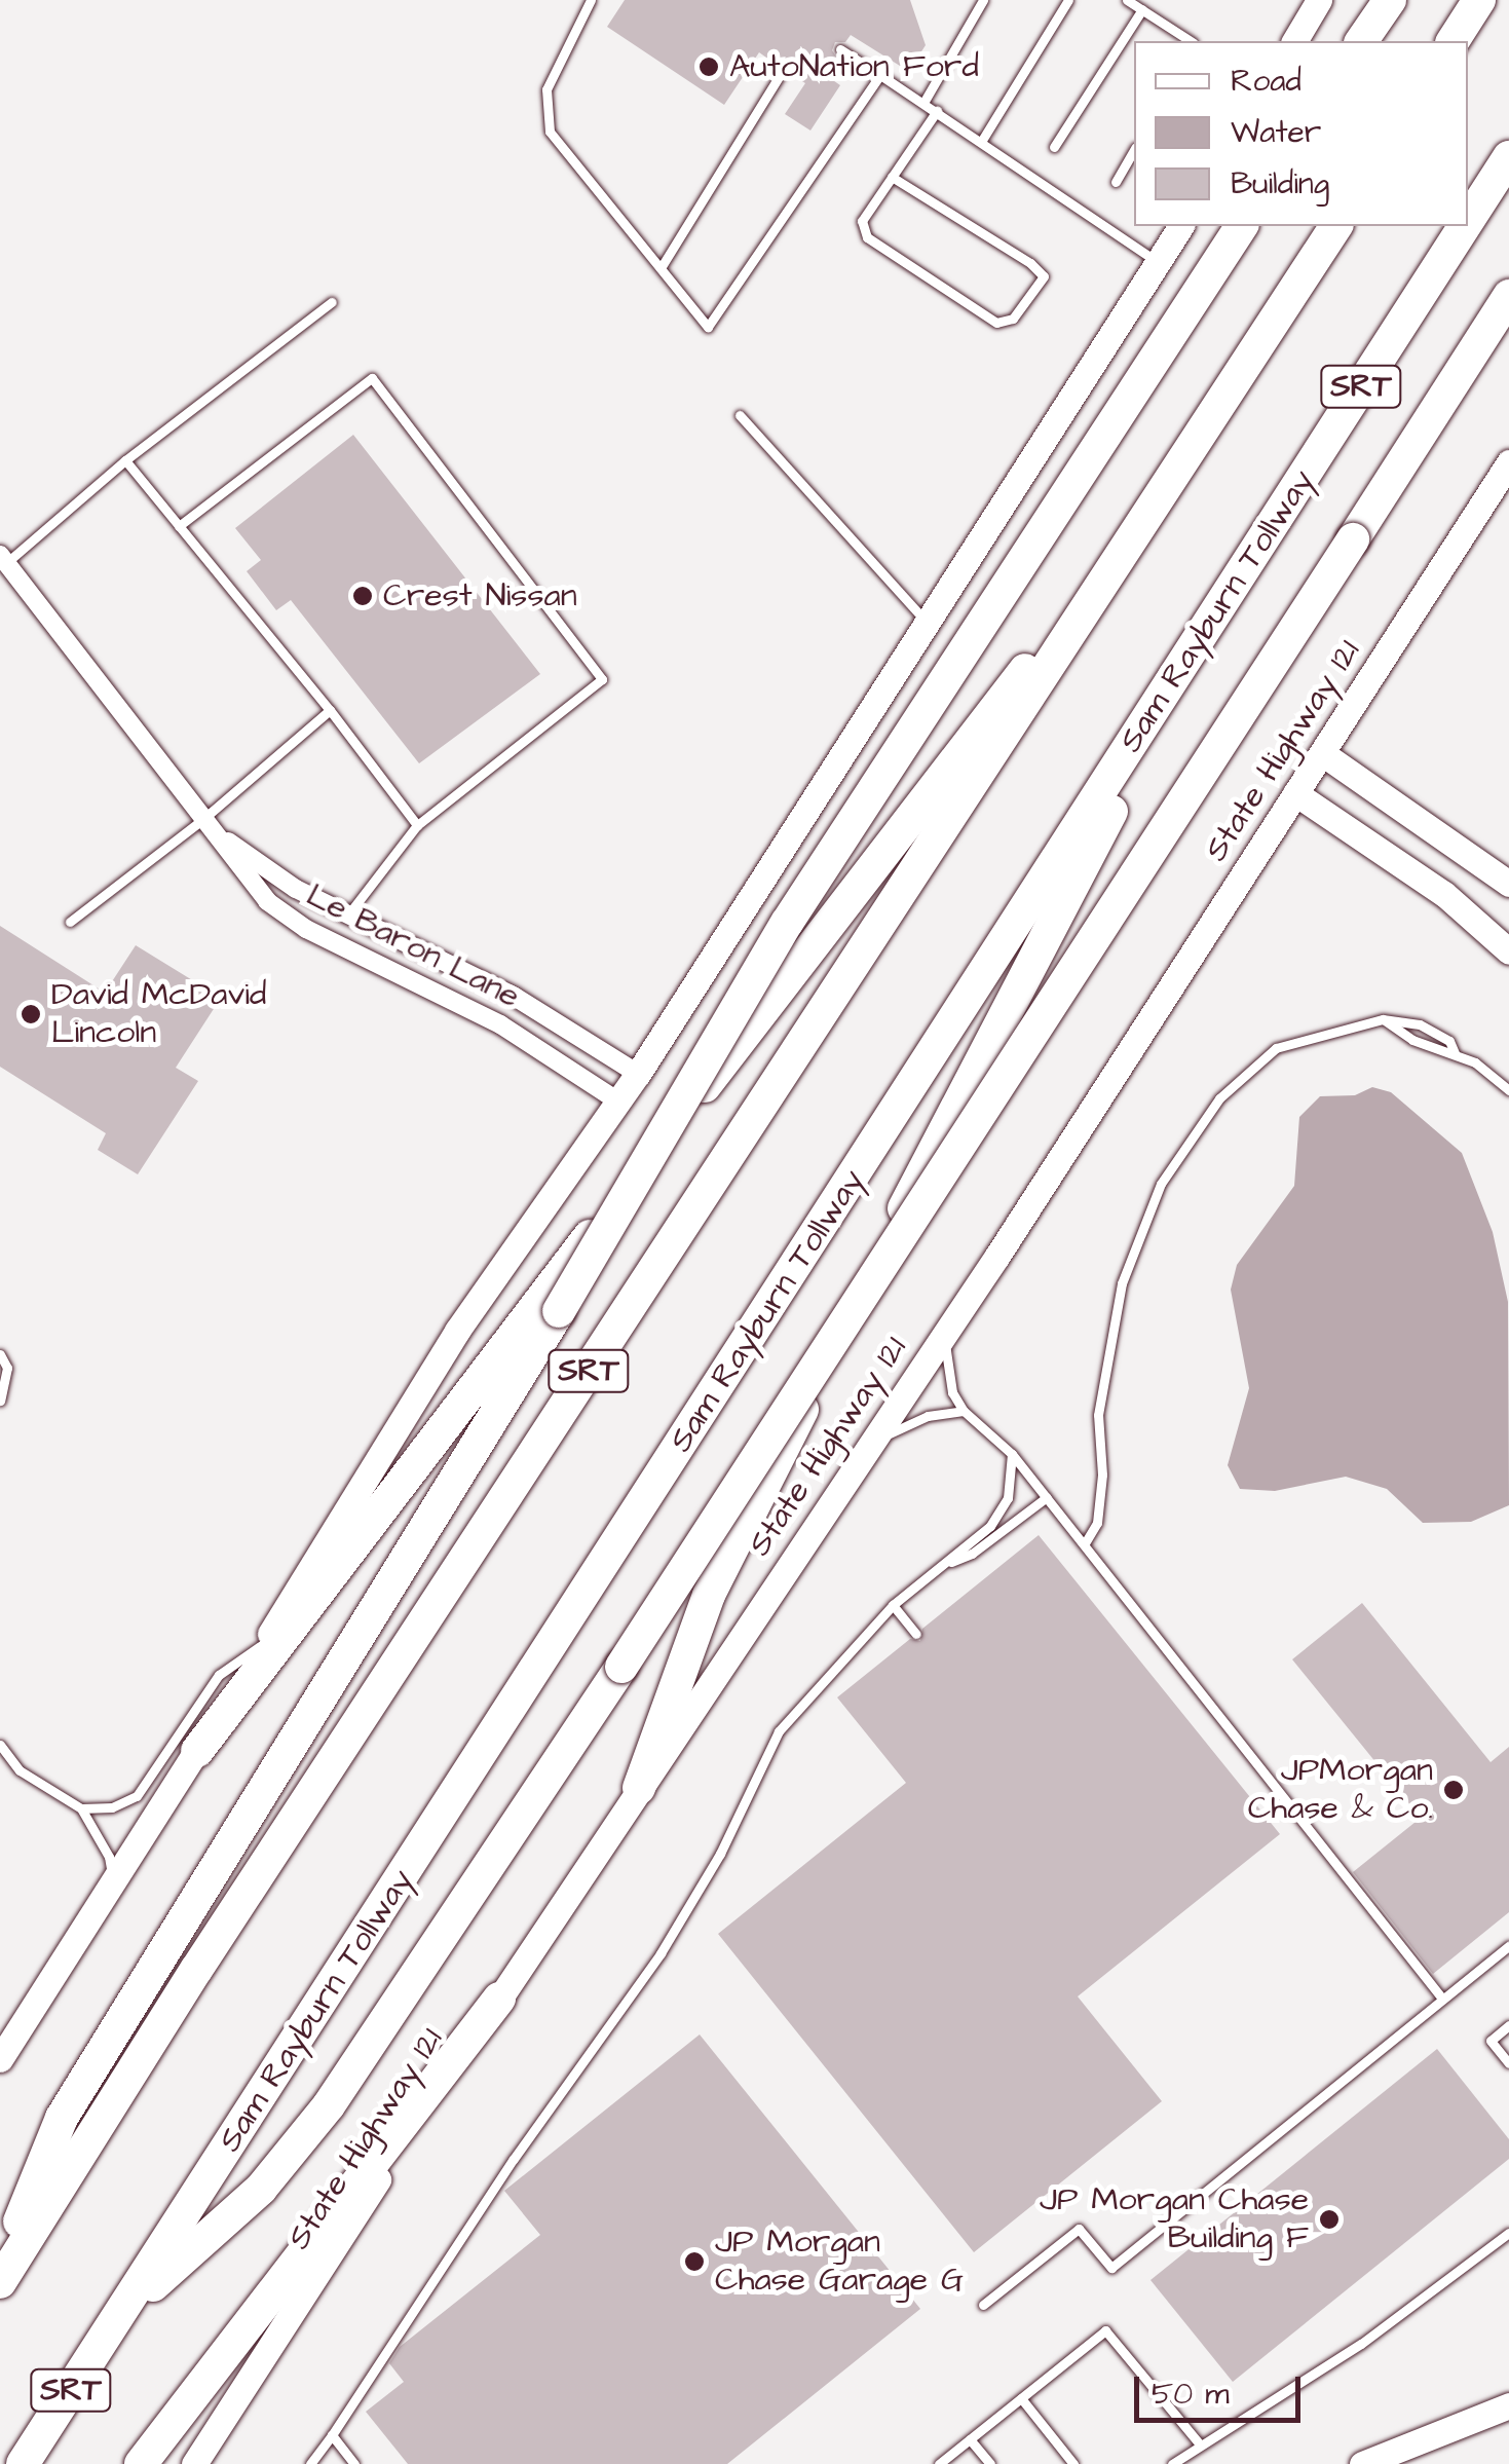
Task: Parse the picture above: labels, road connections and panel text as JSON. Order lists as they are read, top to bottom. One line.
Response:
{"streets":{"highway":["SRT","Sam Rayburn Tollway"],"main road":["State Highway 121"],"street":["Le Baron Lane"]},"places":["AutoNation Ford","Crest Nissan","David McDavid Lincoln","JPMorgan Chase & Co.","JP Morgan Chase Building F","JP Morgan Chase Garage G"],"legend":["Road","Water","Building"],"scale_bar":"50 m"}
